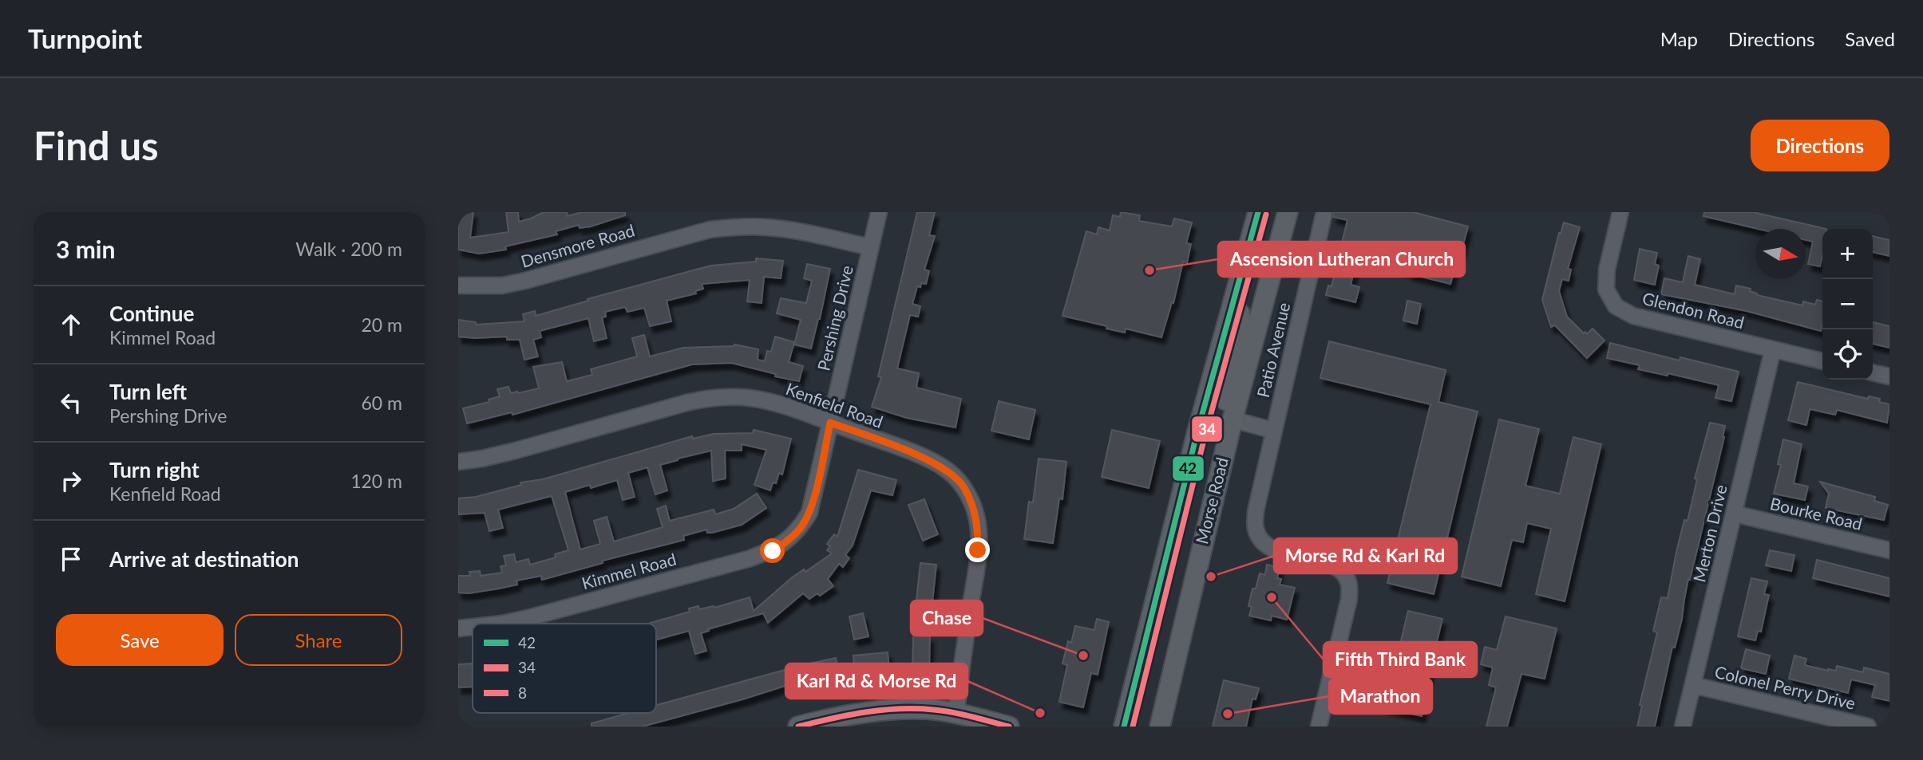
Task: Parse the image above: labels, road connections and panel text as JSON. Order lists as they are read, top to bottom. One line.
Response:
{"streets":{"main road":["Morse Road"],"street":["Densmore Road","Glendon Road","Pershing Drive","Patio Avenue","Kenfield Road","Bourke Road","Merton Drive","Kimmel Road","Colonel Perry Drive"]},"crossings":[["Densmore Road","Pershing Drive"],["Glendon Road","Merton Drive"],["Pershing Drive","Kenfield Road"],["Pershing Drive","Kimmel Road"],["Bourke Road","Merton Drive"],["Merton Drive","Colonel Perry Drive"]],"places":["Ascension Lutheran Church","Morse Rd & Karl Rd","Fifth Third Bank","Chase","Karl Rd & Morse Rd","Marathon"],"lines":["transit line 42","transit line 34","transit line 8"],"legend":["42","34","8"],"north":"right","page":{"header":"Turnpoint","nav":["Map","Directions","Saved"],"buttons":["Directions",["Save","Share"]],"title":"Find us","heading":["3 min","Walk · 200 m"],"map_buttons":["+","−"],"list":[["Continue","Kimmel Road","20 m"],["Turn left","Pershing Drive","60 m"],["Turn right","Kenfield Road","120 m"],"Arrive at destination"]}}
